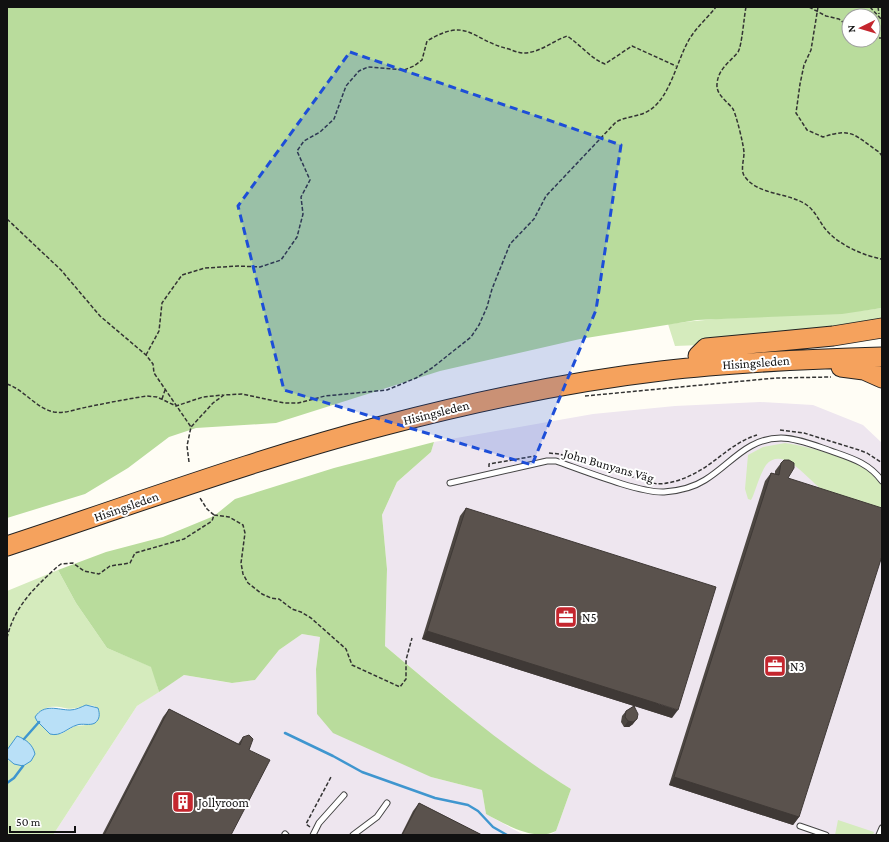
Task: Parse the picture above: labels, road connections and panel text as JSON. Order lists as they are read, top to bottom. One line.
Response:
{"streets":{"highway":["Hisingsleden"],"lane":["John Bunyans Väg"]},"places":{"office":["N5","N3"],"building":["Jollyroom"]},"scale_bar":"50 m","north":"left"}
